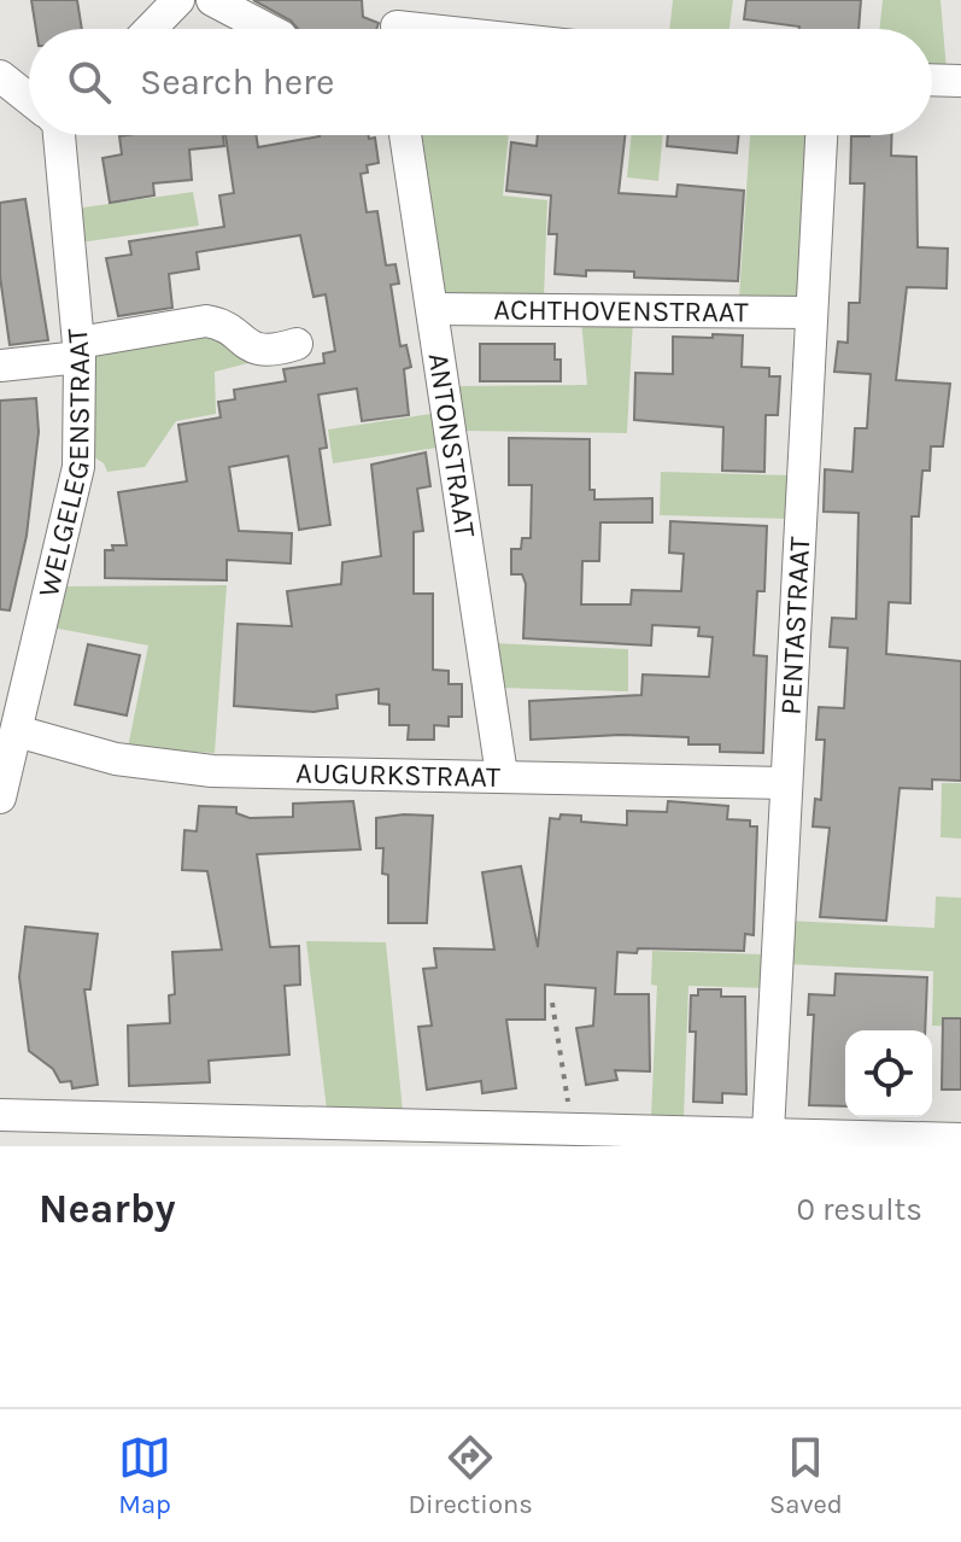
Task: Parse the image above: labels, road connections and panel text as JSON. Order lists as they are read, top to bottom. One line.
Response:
{"streets":{"street":["ACHTHOVENSTRAAT","ANTONSTRAAT","WELGELEGENSTRAAT","PENTASTRAAT","AUGURKSTRAAT"]},"crossings":[["ACHTHOVENSTRAAT","ANTONSTRAAT"],["ACHTHOVENSTRAAT","PENTASTRAAT"],["ANTONSTRAAT","AUGURKSTRAAT"],["WELGELEGENSTRAAT","AUGURKSTRAAT"],["PENTASTRAAT","AUGURKSTRAAT"]],"page":{"search":"Search here","heading":["Nearby","0 results"],"nav":["Map","Directions","Saved"]}}
